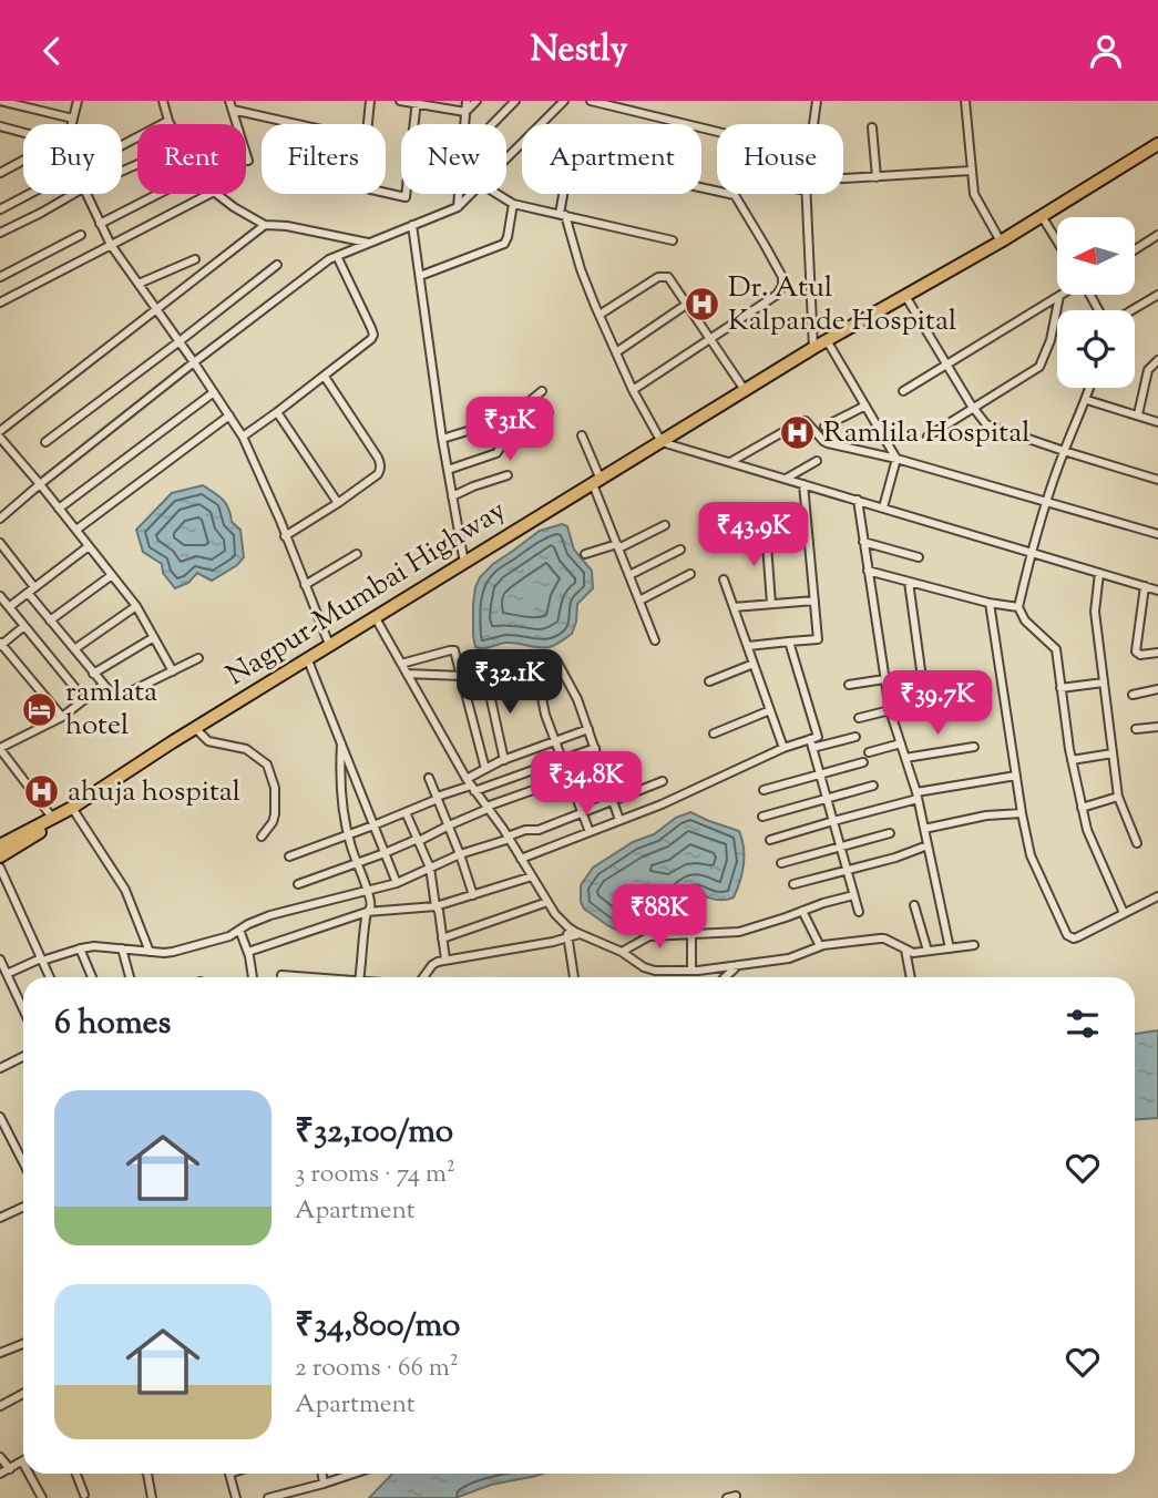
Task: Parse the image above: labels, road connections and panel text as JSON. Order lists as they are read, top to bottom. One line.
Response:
{"streets":{"highway":["Nagpur-Mumbai Highway"]},"places":{"hospital":["Dr. Atul Kalpande Hospital","Ramlila Hospital","ahuja hospital"],"hotel":["ramlata hotel"]},"north":"left","page":{"header":"Nestly","chip":["Buy","Rent","Filters","New","Apartment","House"],"price":["₹31K","₹43.9K","₹32.1K","₹39.7K","₹34.8K","₹88K"],"heading":"6 homes","list":[{"name":"₹32,100/mo","note":"3 rooms · 74 m² · Apartment"},{"name":"₹34,800/mo","note":"2 rooms · 66 m² · Apartment"}]}}
